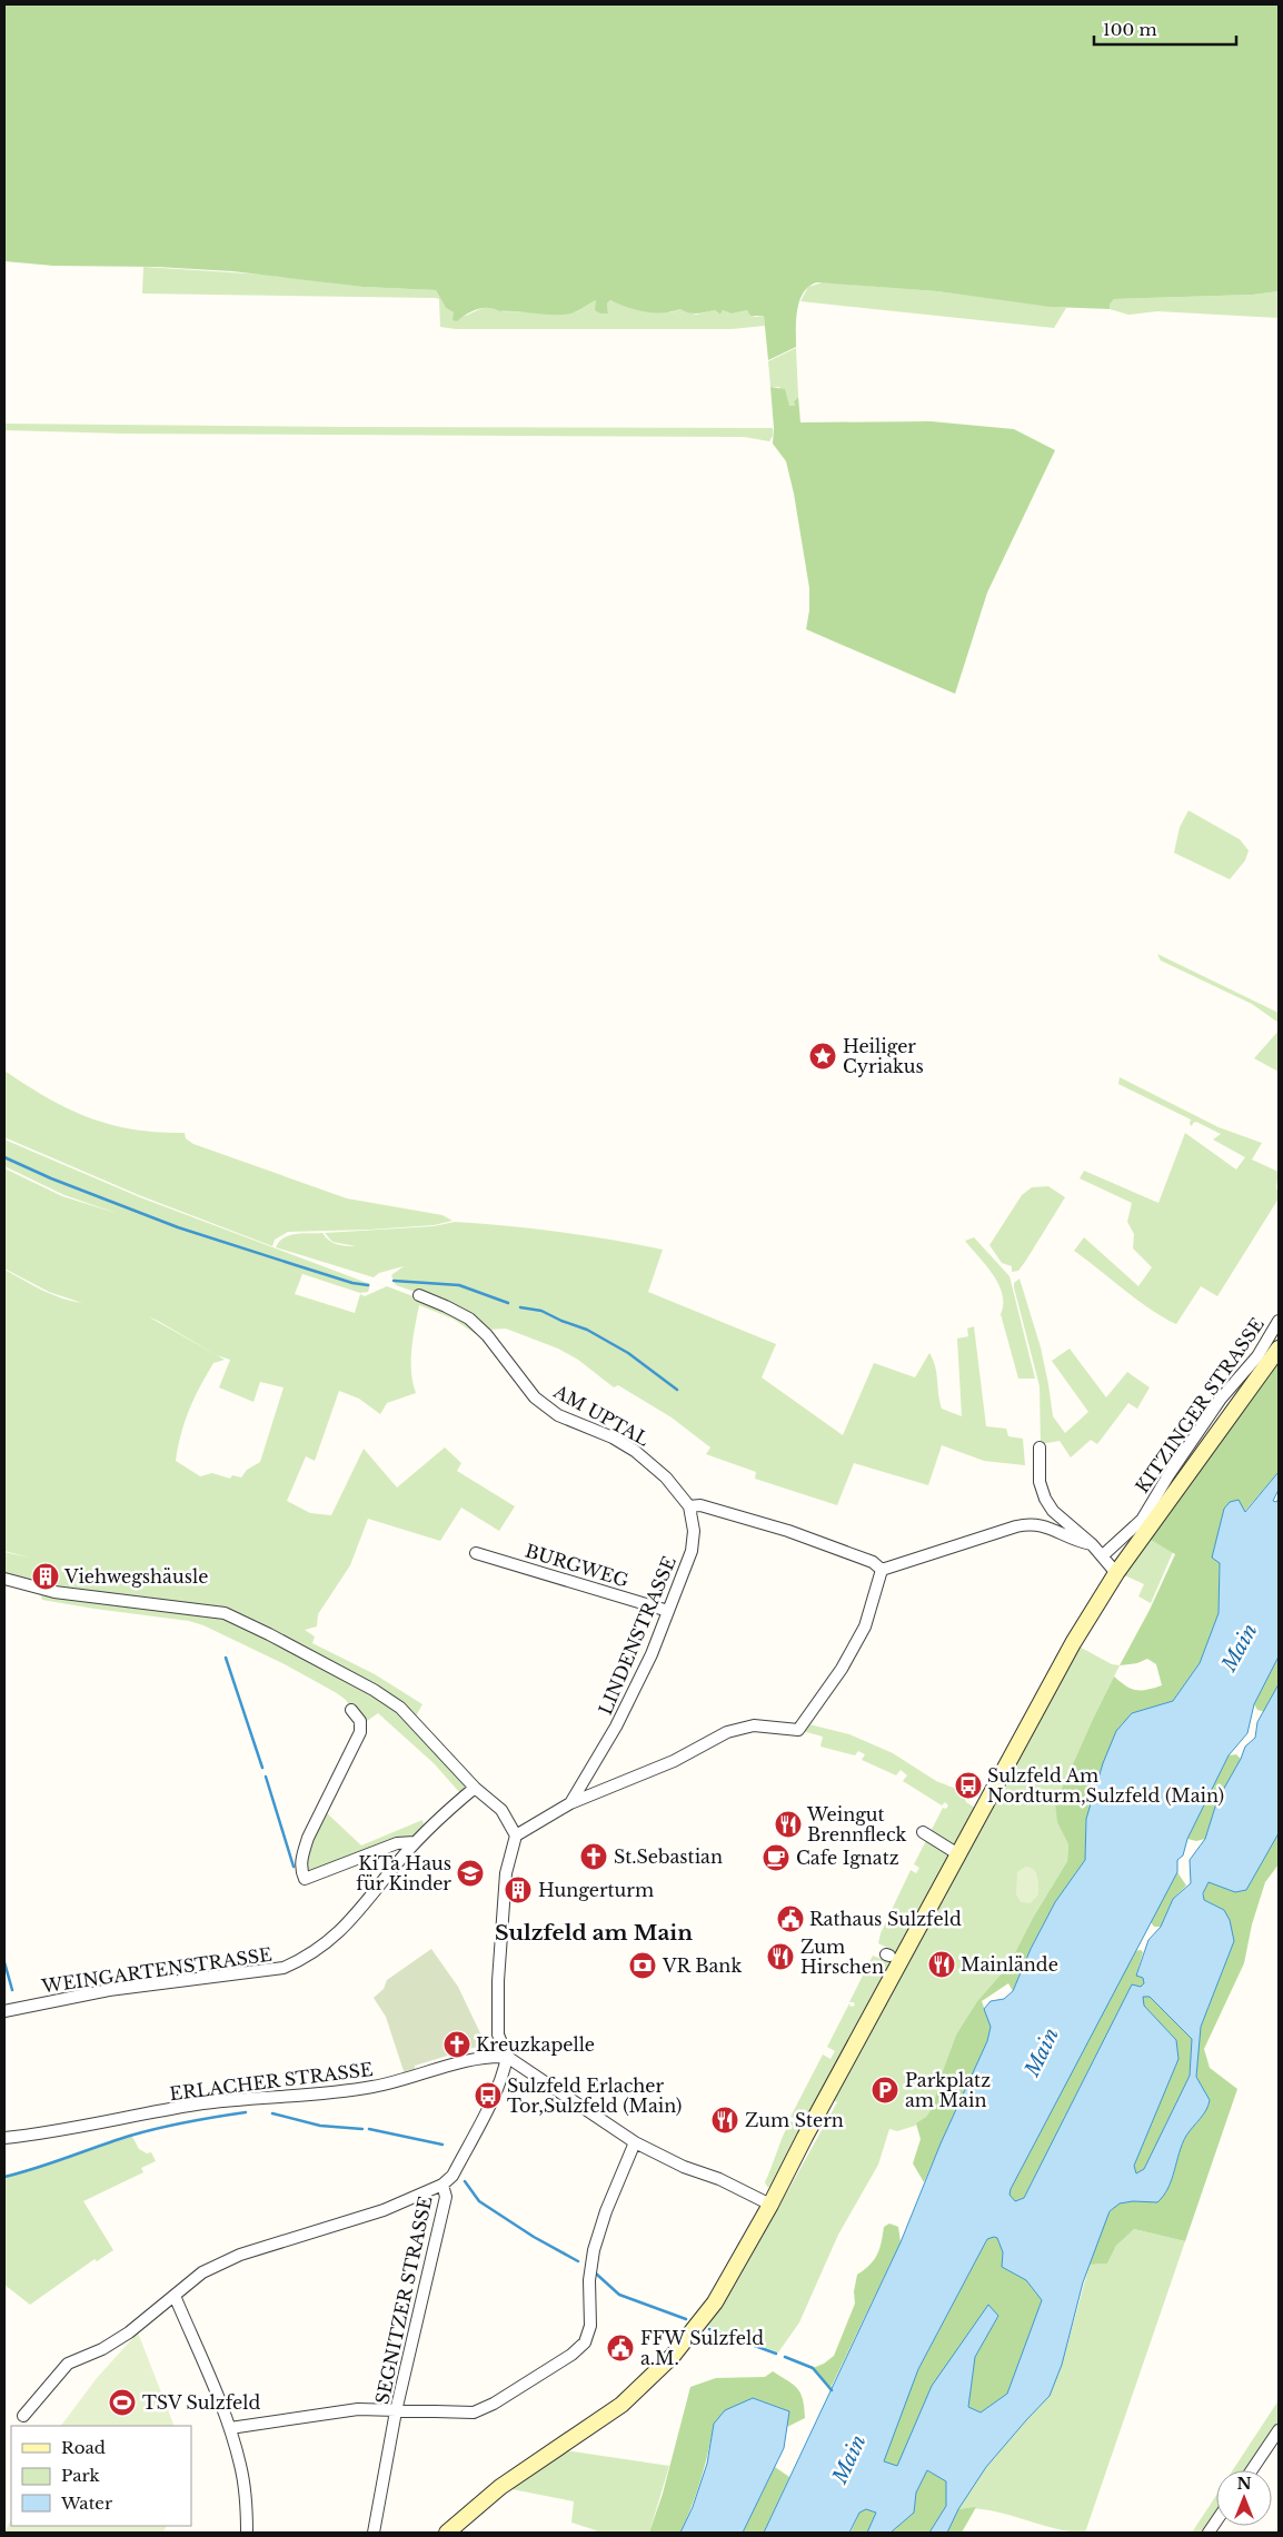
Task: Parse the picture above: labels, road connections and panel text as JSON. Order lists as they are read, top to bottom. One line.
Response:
{"streets":{"street":["KITZINGER STRASSE","AM UPTAL","BURGWEG","LINDENSTRASSE","WEINGARTENSTRASSE","ERLACHER STRASSE","SEGNITZER STRASSE"]},"crossings":[["AM UPTAL","LINDENSTRASSE"],["BURGWEG","LINDENSTRASSE"],["ERLACHER STRASSE","SEGNITZER STRASSE"]],"districts":["Sulzfeld am Main"],"water":["Main"],"places":{"place":["Heiliger Cyriakus"],"building":["Viehwegshäusle","Hungerturm"],"bus stop":["Sulzfeld Am Nordturm,Sulzfeld (Main)","Sulzfeld Erlacher Tor,Sulzfeld (Main)"],"restaurant":["Weingut Brennfleck","Zum Hirschen","Mainlände","Zum Stern"],"church":["St.Sebastian","Kreuzkapelle"],"cafe":["Cafe Ignatz"],"school or university":["KiTa Haus für Kinder"],"public building":["Rathaus Sulzfeld","FFW Sulzfeld a.M."],"bank":["VR Bank"],"parking":["Parkplatz am Main"],"sports":["TSV Sulzfeld"]},"legend":["Road","Park","Water"],"scale_bar":"100 m","north":"top"}
